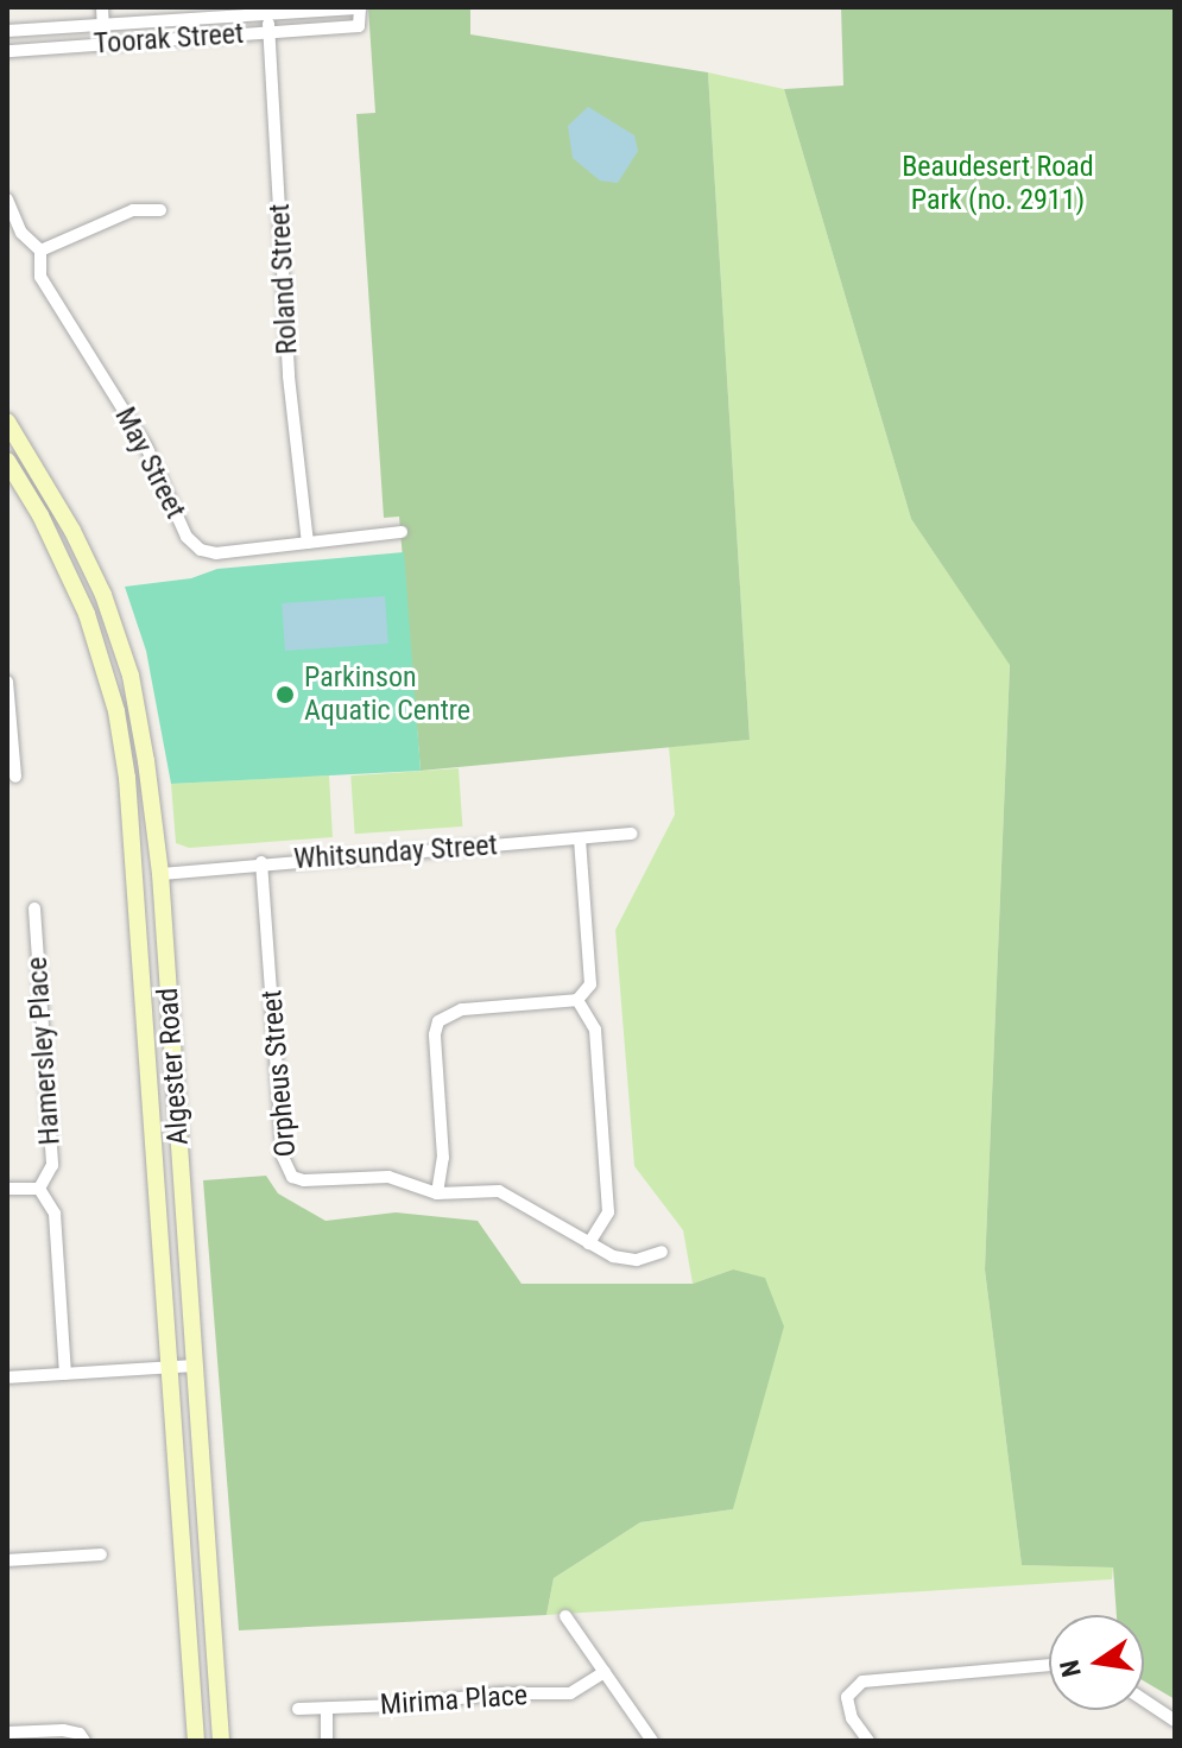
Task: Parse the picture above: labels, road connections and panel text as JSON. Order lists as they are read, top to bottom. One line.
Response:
{"streets":{"main road":["Algester Road"],"street":["Toorak Street","Roland Street","May Street","Whitsunday Street","Hamersley Place","Orpheus Street","Mirima Place"]},"crossings":[["Toorak Street","Roland Street"],["Roland Street","May Street"],["Whitsunday Street","Algester Road"],["Whitsunday Street","Orpheus Street"]],"parks":["Beaudesert Road Park (no. 2911)"],"places":["Parkinson Aquatic Centre"],"north":"left"}
